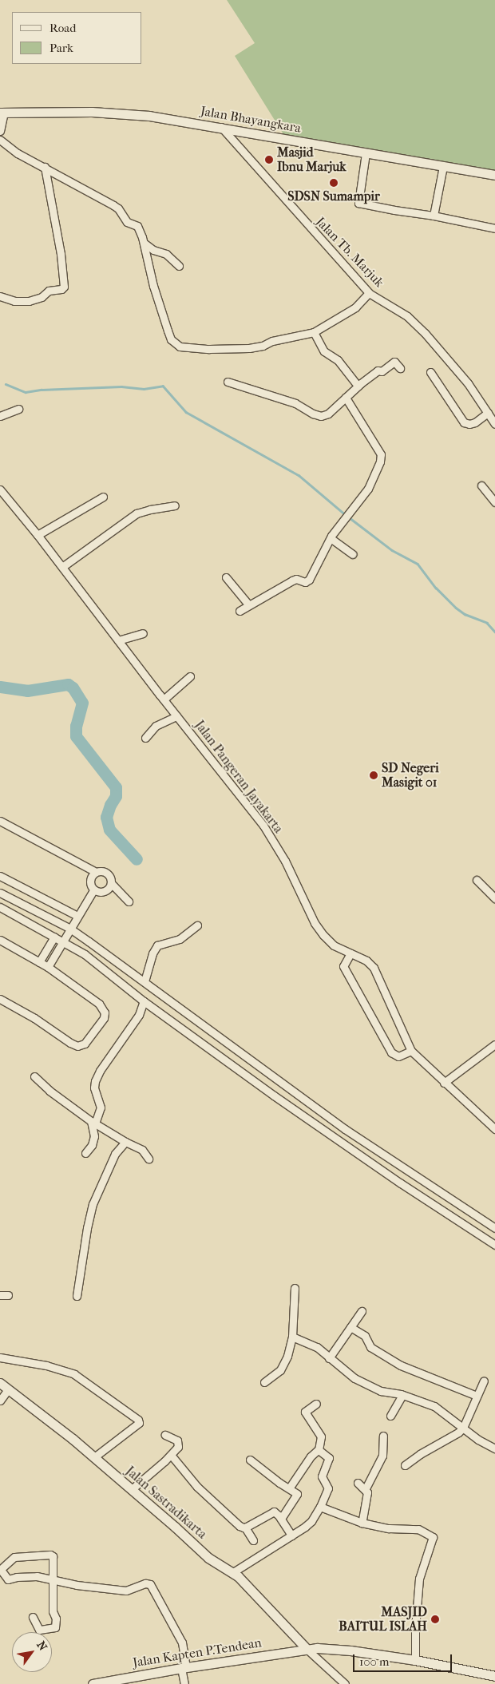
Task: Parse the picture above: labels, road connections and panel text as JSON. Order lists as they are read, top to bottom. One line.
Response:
{"streets":{"street":["Jalan Bhayangkara","Jalan Tb. Marjuk","Jalan Pangeran Jayakarta","Jalan Sastradikarta","Jalan Kapten P.Tendean"]},"crossings":[["Jalan Bhayangkara","Jalan Tb. Marjuk"],["Jalan Sastradikarta","Jalan Kapten P.Tendean"]],"places":["Masjid Ibnu Marjuk","SDSN Sumampir","SD Negeri Masigit 01","MASJID BAITUL ISLAH"],"legend":["Road","Park"],"scale_bar":"100 m","north":"top right"}
